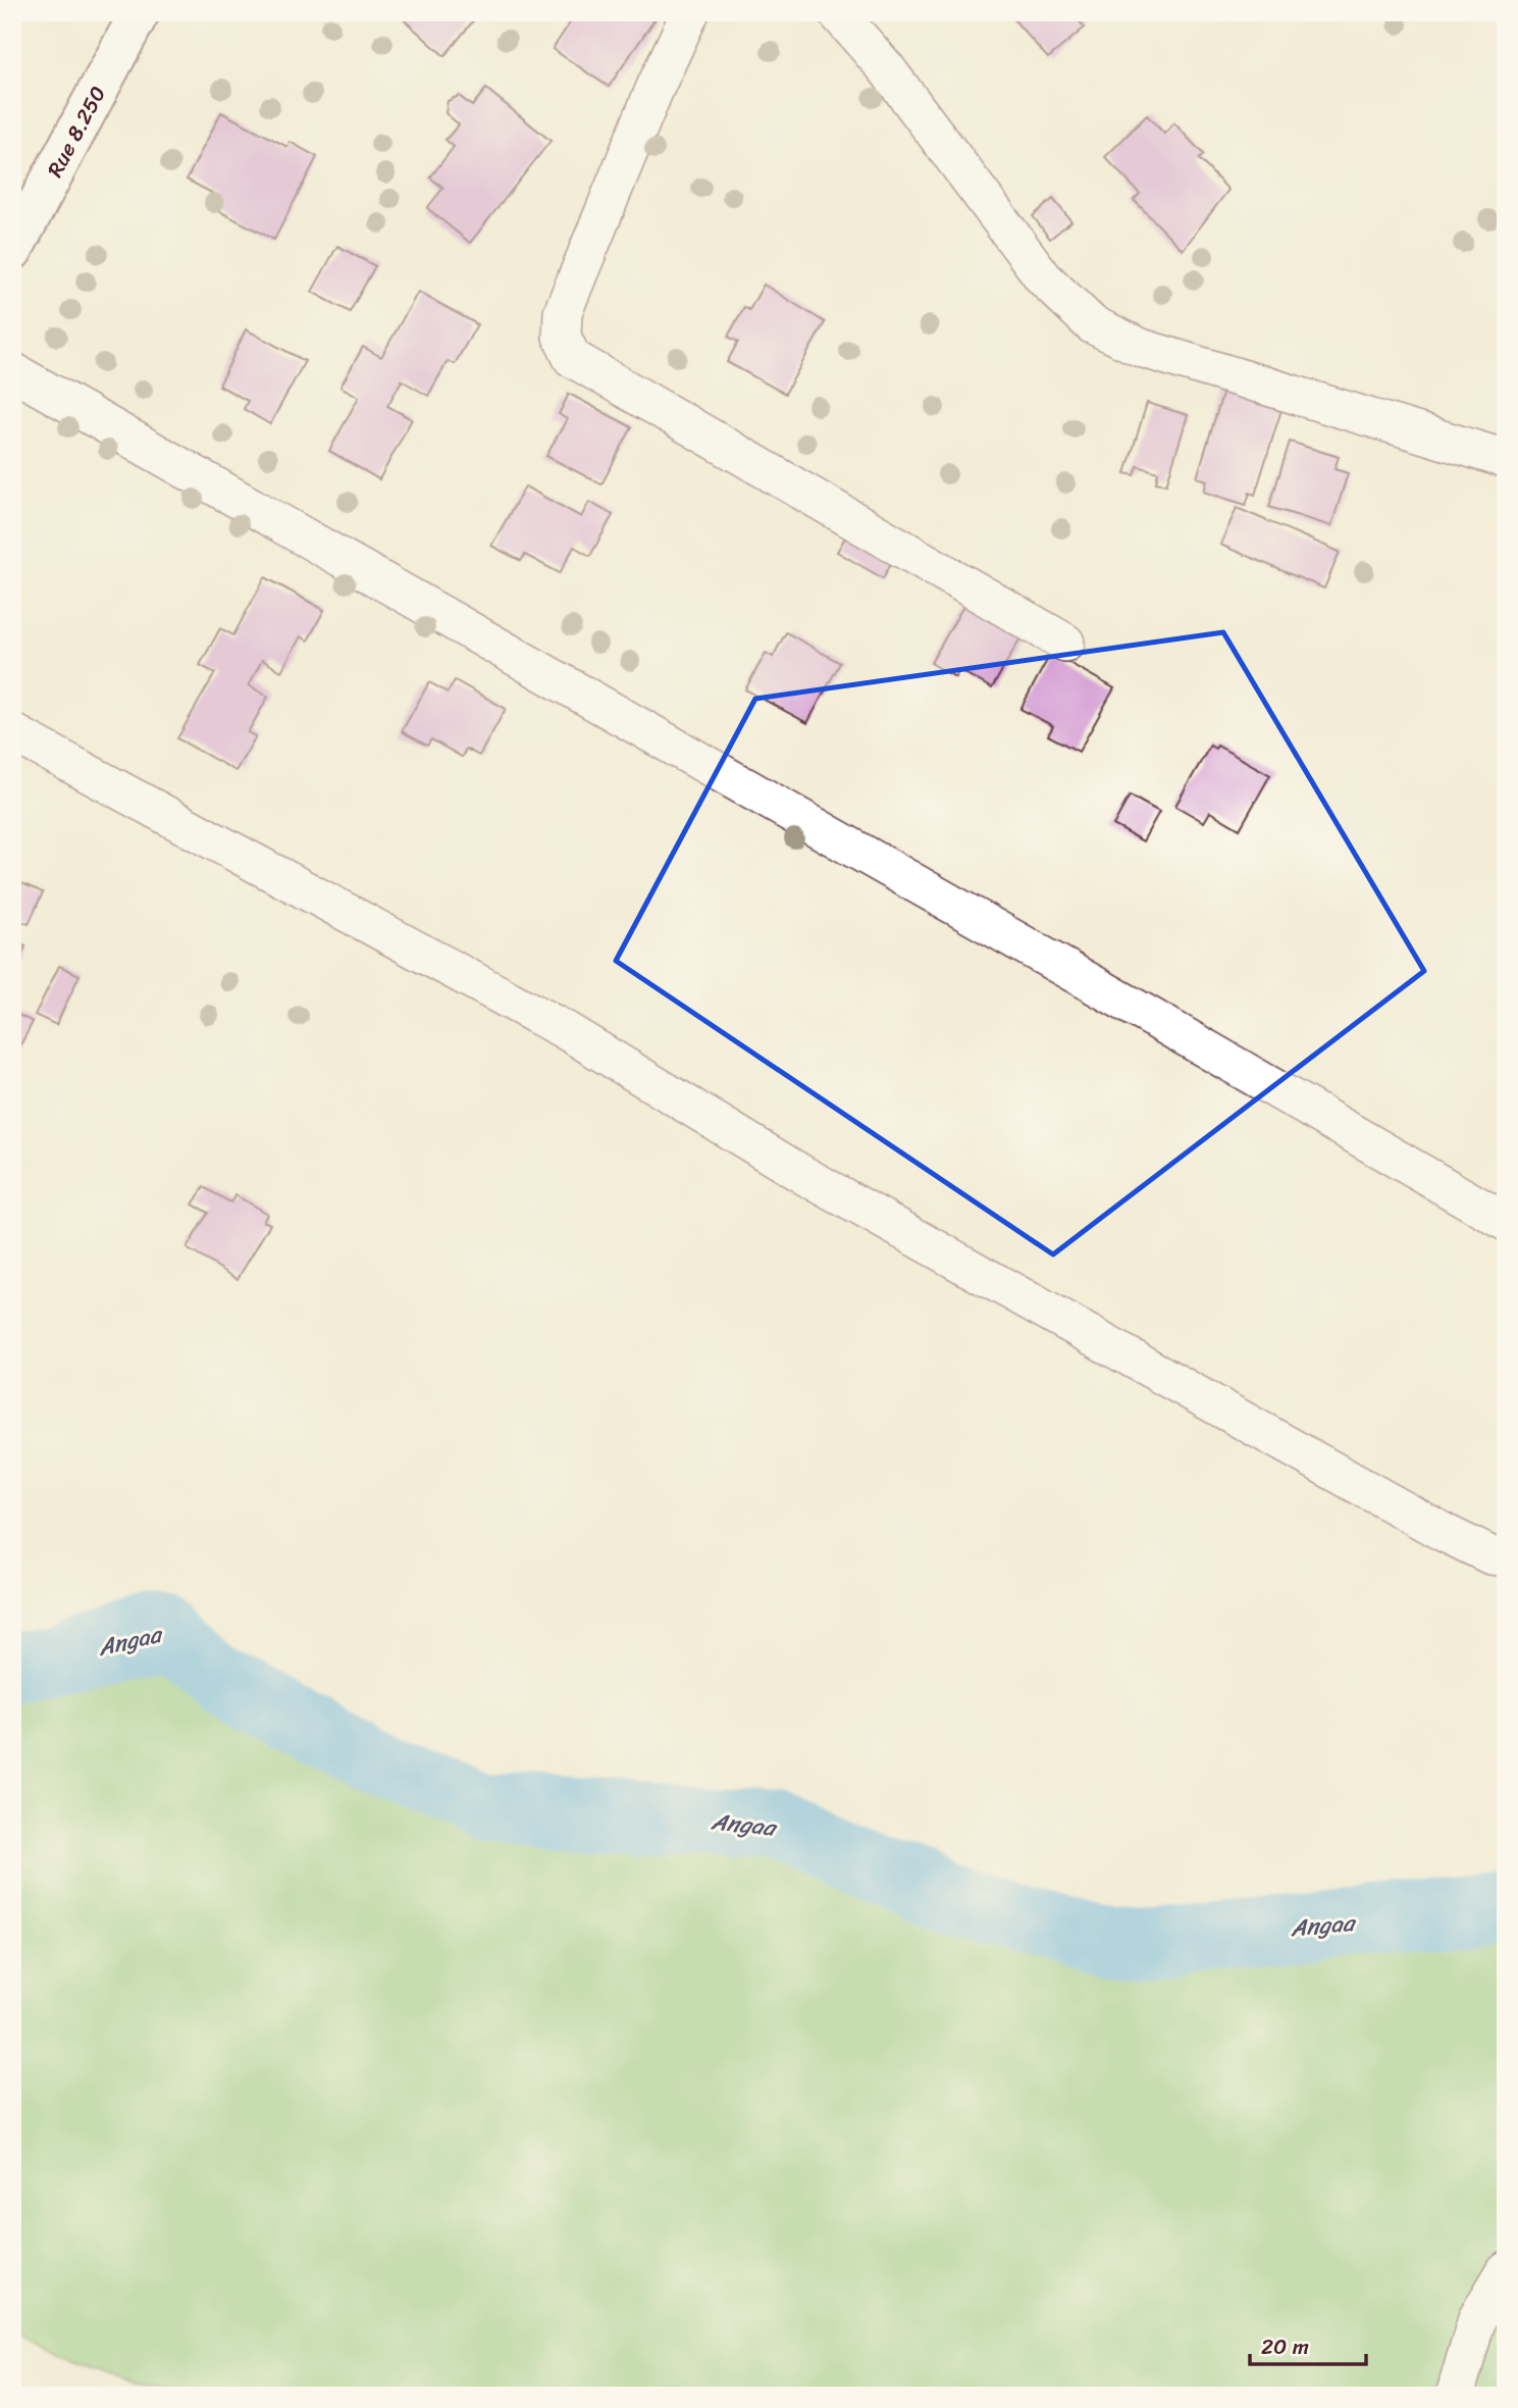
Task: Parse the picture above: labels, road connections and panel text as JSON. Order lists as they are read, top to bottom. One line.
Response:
{"streets":{"highway":["Rue 8.250"]},"water":["Angaa"],"scale_bar":"20 m"}
